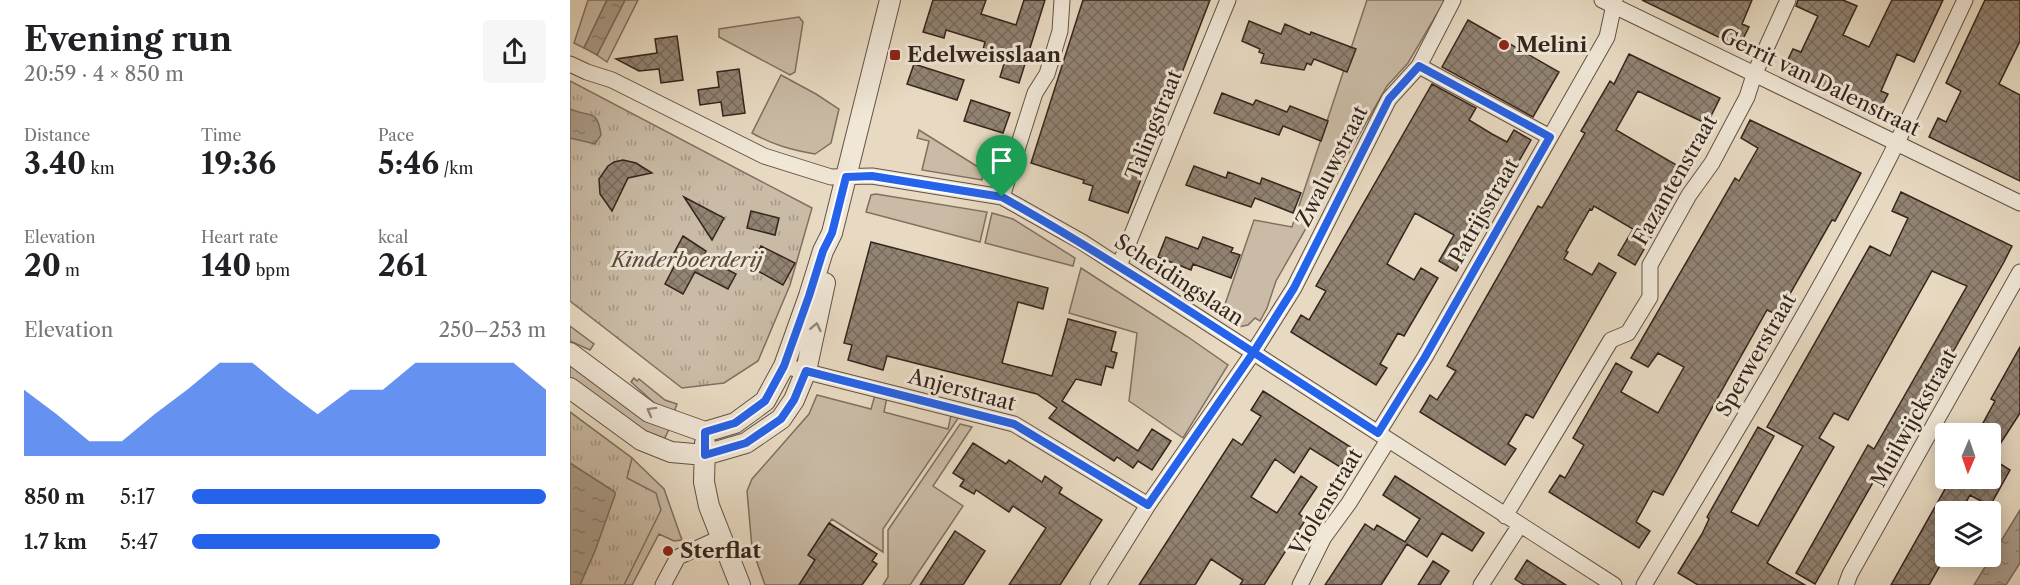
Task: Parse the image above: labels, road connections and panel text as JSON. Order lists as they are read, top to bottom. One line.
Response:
{"streets":{"street":["Gerrit van Dalenstraat","Talingstraat","Zwaluwstraat","Fazantenstraat","Patrijsstraat","Scheidingslaan","Sperwerstraat","Anjerstraat","Muilwijckstraat","Violenstraat"]},"crossings":[["Gerrit van Dalenstraat","Fazantenstraat"],["Gerrit van Dalenstraat","Patrijsstraat"],["Gerrit van Dalenstraat","Sperwerstraat"],["Talingstraat","Scheidingslaan"],["Zwaluwstraat","Scheidingslaan"],["Zwaluwstraat","Anjerstraat"],["Fazantenstraat","Scheidingslaan"],["Patrijsstraat","Scheidingslaan"],["Patrijsstraat","Violenstraat"],["Scheidingslaan","Violenstraat"]],"parks":["Kinderboerderij"],"places":{"other":["Melini","Sterflat"],"transit":["Edelweisslaan"]},"north":"bottom","page":{"heading":["Evening run","20:59 · 4 × 850 m"],"stats":[["Distance","3.40 km"],["Time","19:36"],["Pace","5:46 /km"],["Elevation","20 m"],["Heart rate","140 bpm"],["kcal","261"]],"chart":["Elevation","250–253 m"],"list":[{"name":"850 m","note":"5:17"},{"name":"1.7 km","note":"5:47"}]}}
